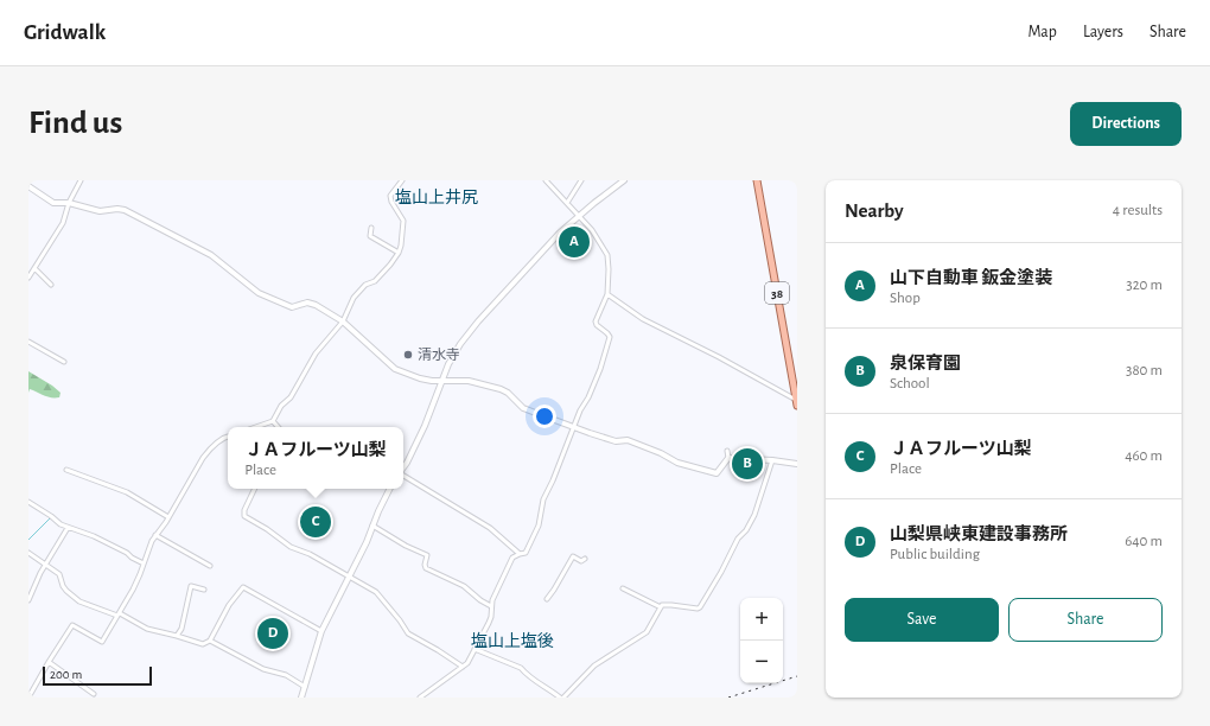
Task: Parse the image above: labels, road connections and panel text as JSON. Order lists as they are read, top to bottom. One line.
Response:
{"streets":{"main road":["38"]},"districts":["塩山上井尻","塩山上塩後"],"places":["清水寺"],"scale_bar":"200 m","page":{"header":"Gridwalk","nav":["Map","Layers","Share"],"buttons":["Directions",["Save","Share"]],"title":"Find us","heading":["Nearby","4 results"],"pins":["A","B","C","D"],"list":[{"mark":"A","name":"山下自動車 鈑金塗装","note":"Shop","value":"320 m"},{"mark":"B","name":"泉保育園","note":"School","value":"380 m"},{"mark":"C","name":"ＪＡフルーツ山梨","note":"Place","value":"460 m"},{"mark":"D","name":"山梨県峡東建設事務所","note":"Public building","value":"640 m"}],"popup":["ＪＡフルーツ山梨","Place"],"map_buttons":["+","−"],"scale":"200 m"}}
